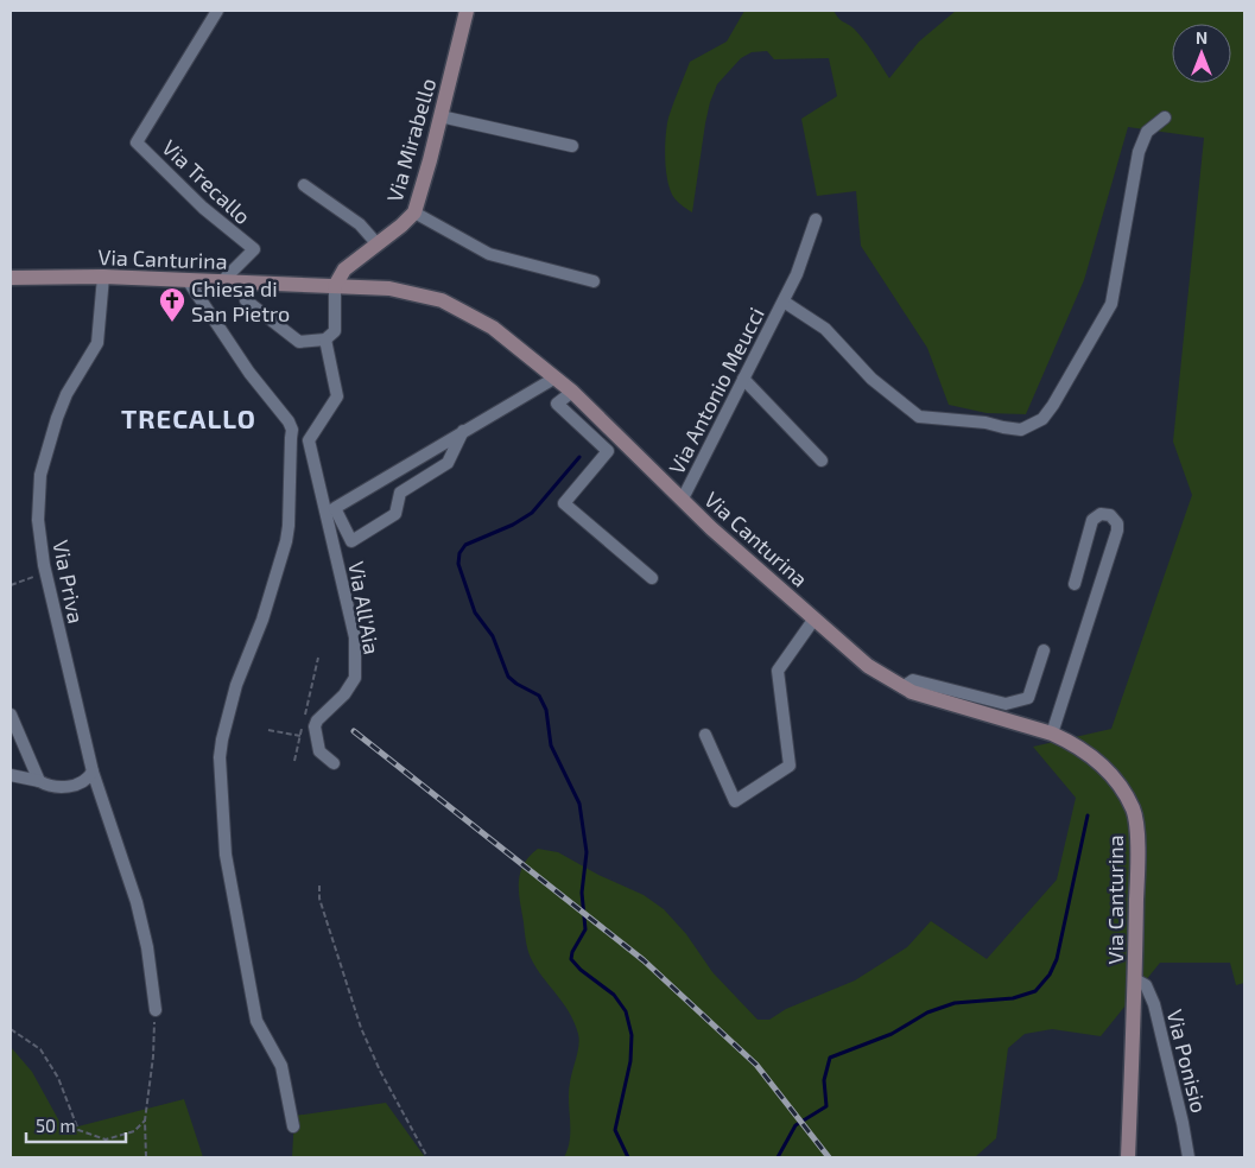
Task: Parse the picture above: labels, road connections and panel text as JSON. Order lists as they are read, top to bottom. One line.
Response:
{"streets":{"main road":["Via Mirabello","Via Canturina"],"street":["Via Trecallo","Via Antonio Meucci","Via Priva","Via All'Aia","Via Ponisio"]},"crossings":[["Via Mirabello","Via Canturina"],["Via Trecallo","Via Canturina"],["Via Canturina","Via Antonio Meucci"],["Via Canturina","Via Priva"],["Via Canturina","Via Ponisio"]],"districts":["TRECALLO"],"places":{"church":["Chiesa di San Pietro"]},"scale_bar":"50 m","north":"top"}
